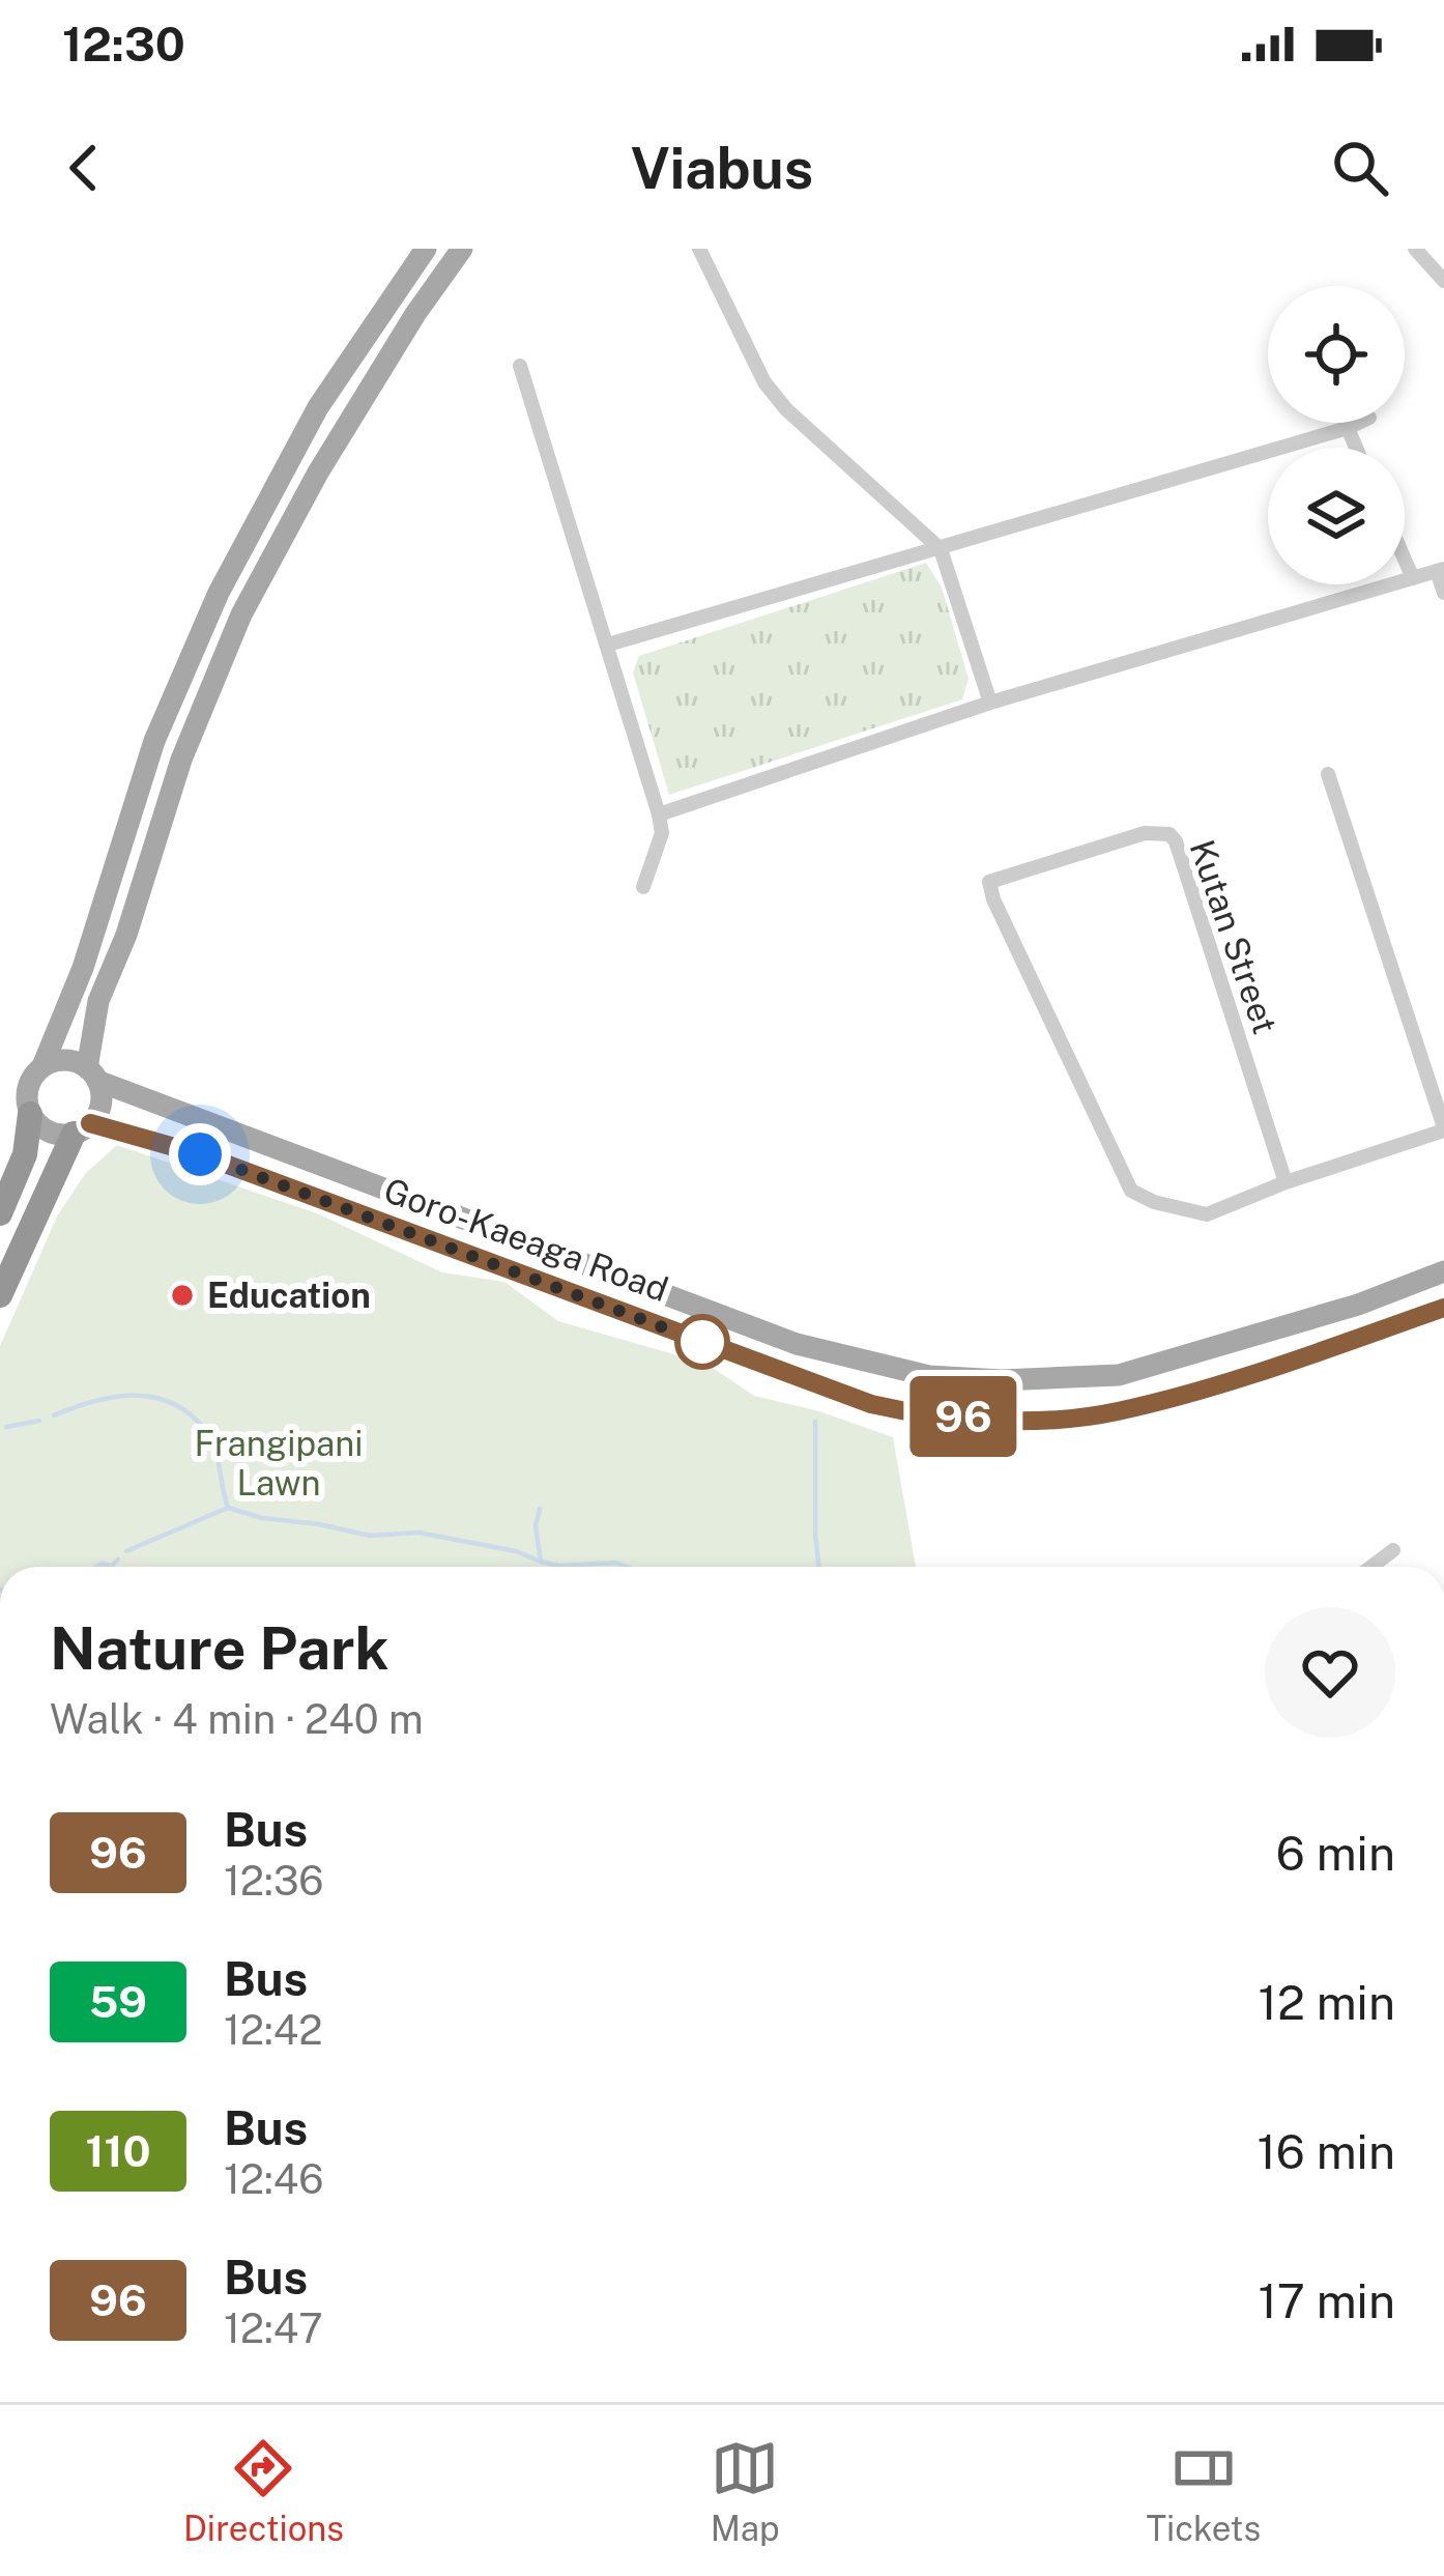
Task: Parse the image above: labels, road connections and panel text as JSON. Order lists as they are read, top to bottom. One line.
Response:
{"streets":{"main road":["Goro-Kaeaga Road"],"street":["Kutan Street"]},"parks":["Frangipani Lawn"],"places":["Education"],"lines":["bus line 96"],"page":{"status":"12:30","header":"Viabus","on_map":"96","heading":["Nature Park","Walk · 4 min · 240 m"],"list":[{"mark":"96","name":"Bus","note":"12:36","value":"6 min"},{"mark":"59","name":"Bus","note":"12:42","value":"12 min"},{"mark":"110","name":"Bus","note":"12:46","value":"16 min"},{"mark":"96","name":"Bus","note":"12:47","value":"17 min"}],"tabs":["Directions","Map","Tickets"]}}
